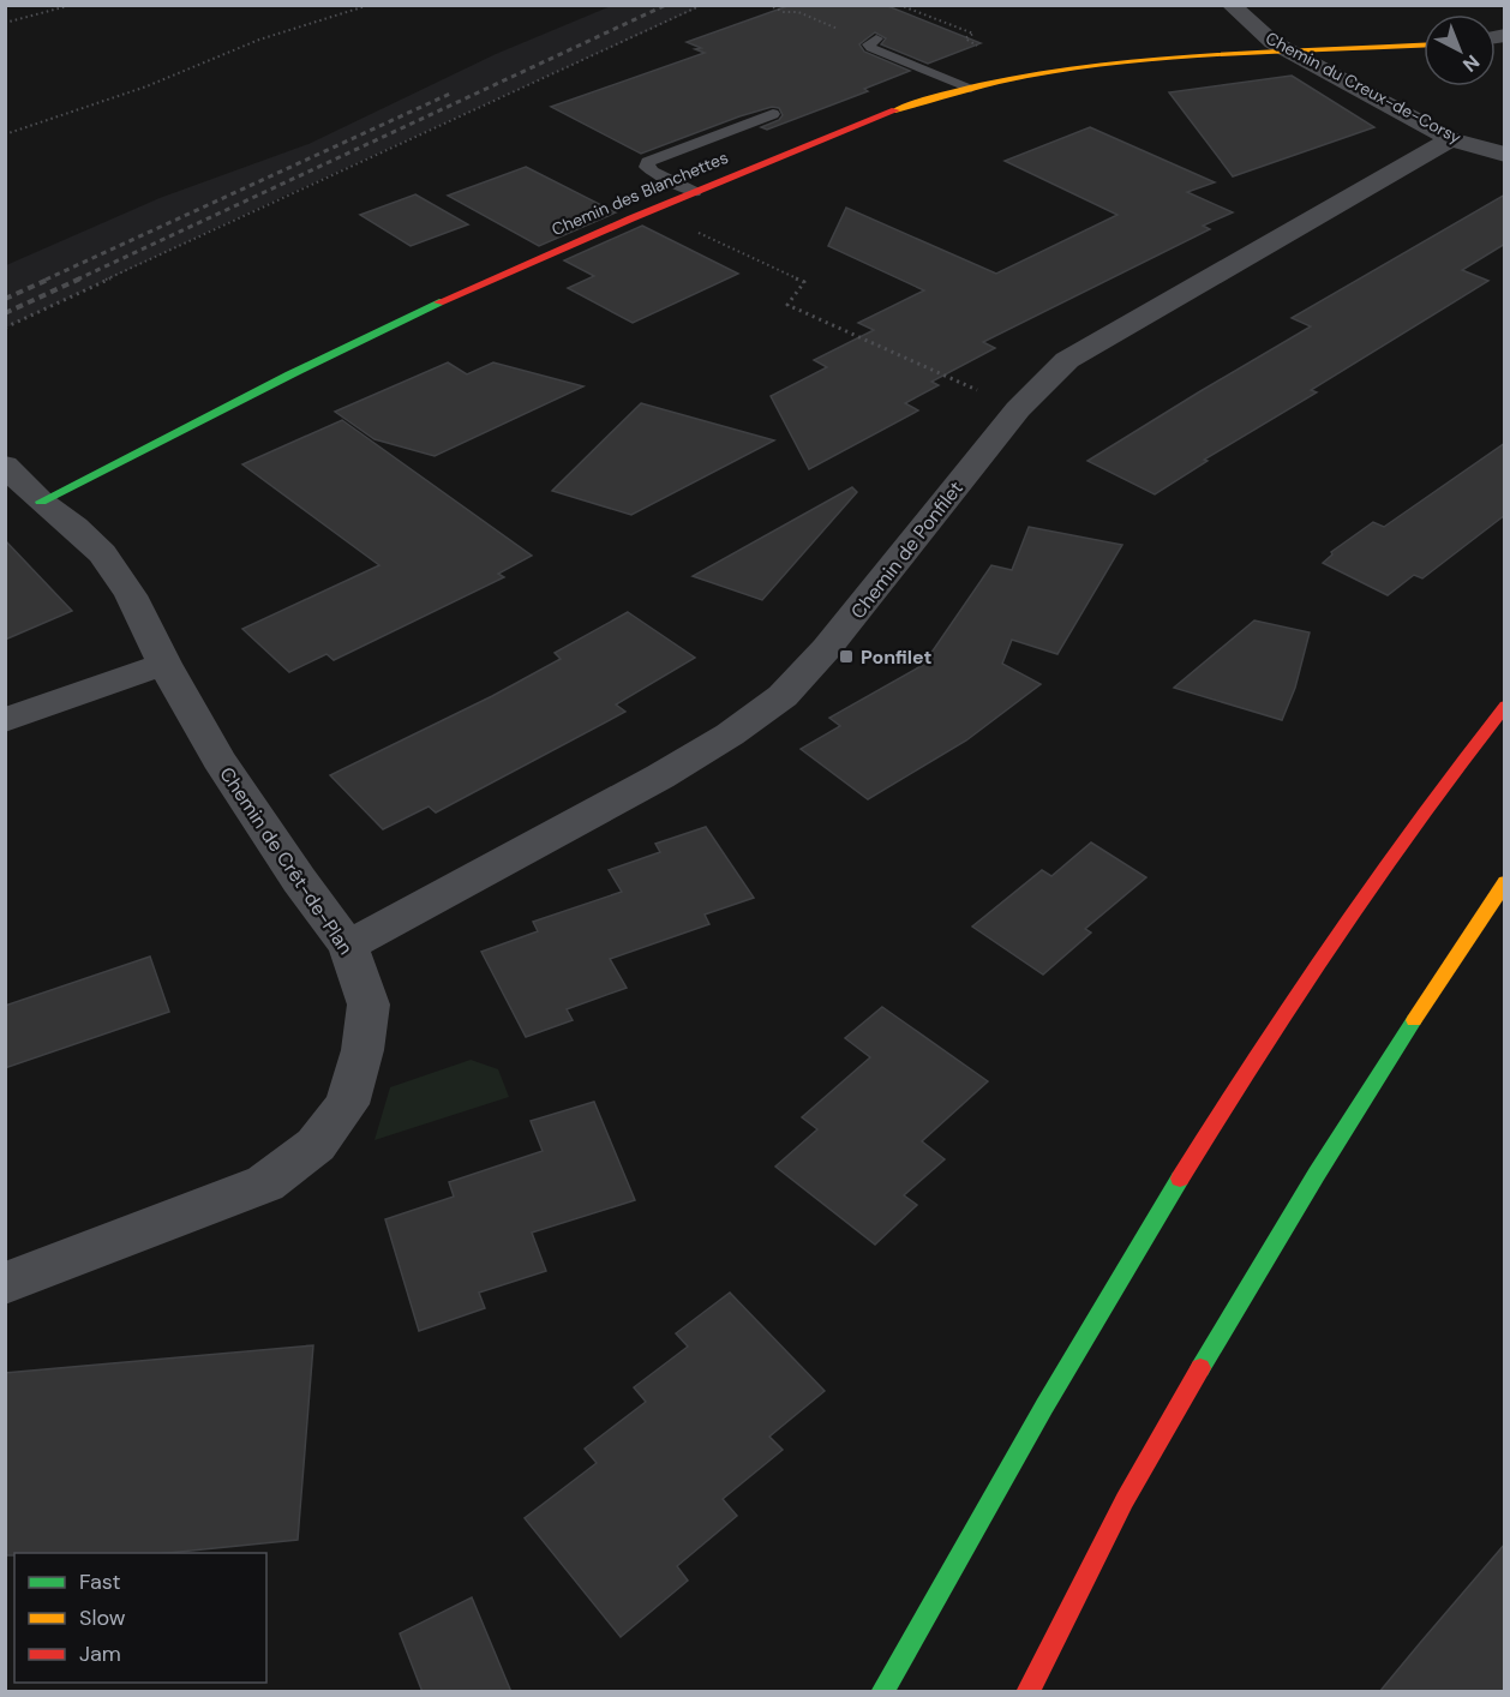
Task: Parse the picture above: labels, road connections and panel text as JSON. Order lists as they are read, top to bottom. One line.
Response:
{"streets":{"main road":["Chemin des Blanchettes"],"street":["Chemin du Creux-de-Corsy","Chemin de Ponfilet","Chemin de Crêt-de-Plan"]},"crossings":[["Chemin du Creux-de-Corsy","Chemin des Blanchettes"],["Chemin du Creux-de-Corsy","Chemin de Ponfilet"],["Chemin des Blanchettes","Chemin de Crêt-de-Plan"],["Chemin de Ponfilet","Chemin de Crêt-de-Plan"]],"places":{"transit":["Ponfilet"]},"legend":["Fast","Slow","Jam"],"north":"bottom right"}
